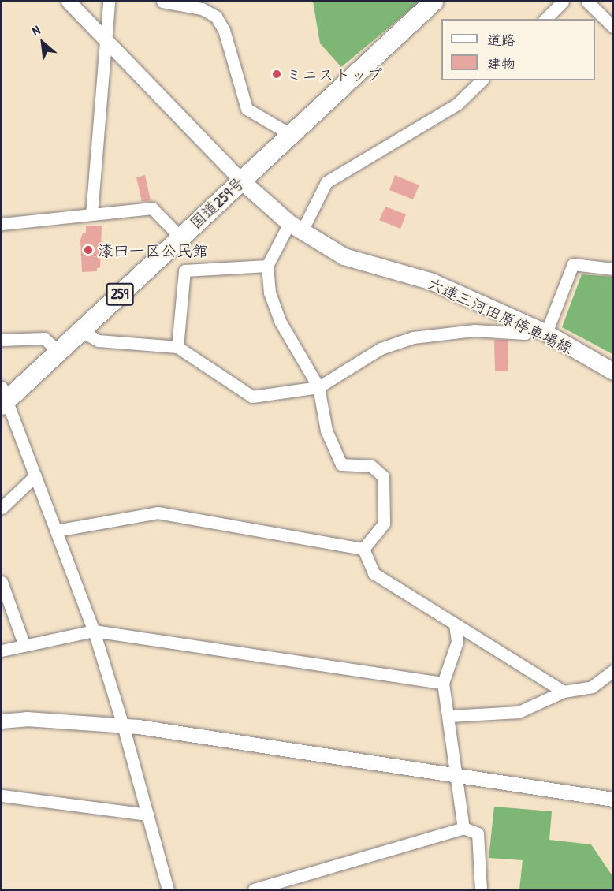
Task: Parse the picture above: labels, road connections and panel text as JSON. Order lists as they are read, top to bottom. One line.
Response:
{"streets":{"highway":["国道259号","259"],"main road":["六連三河田原停車場線"]},"crossings":[["国道259号","六連三河田原停車場線"]],"places":["ミニストップ","漆田一区公民館"],"legend":["道路","建物"],"north":"top left"}
